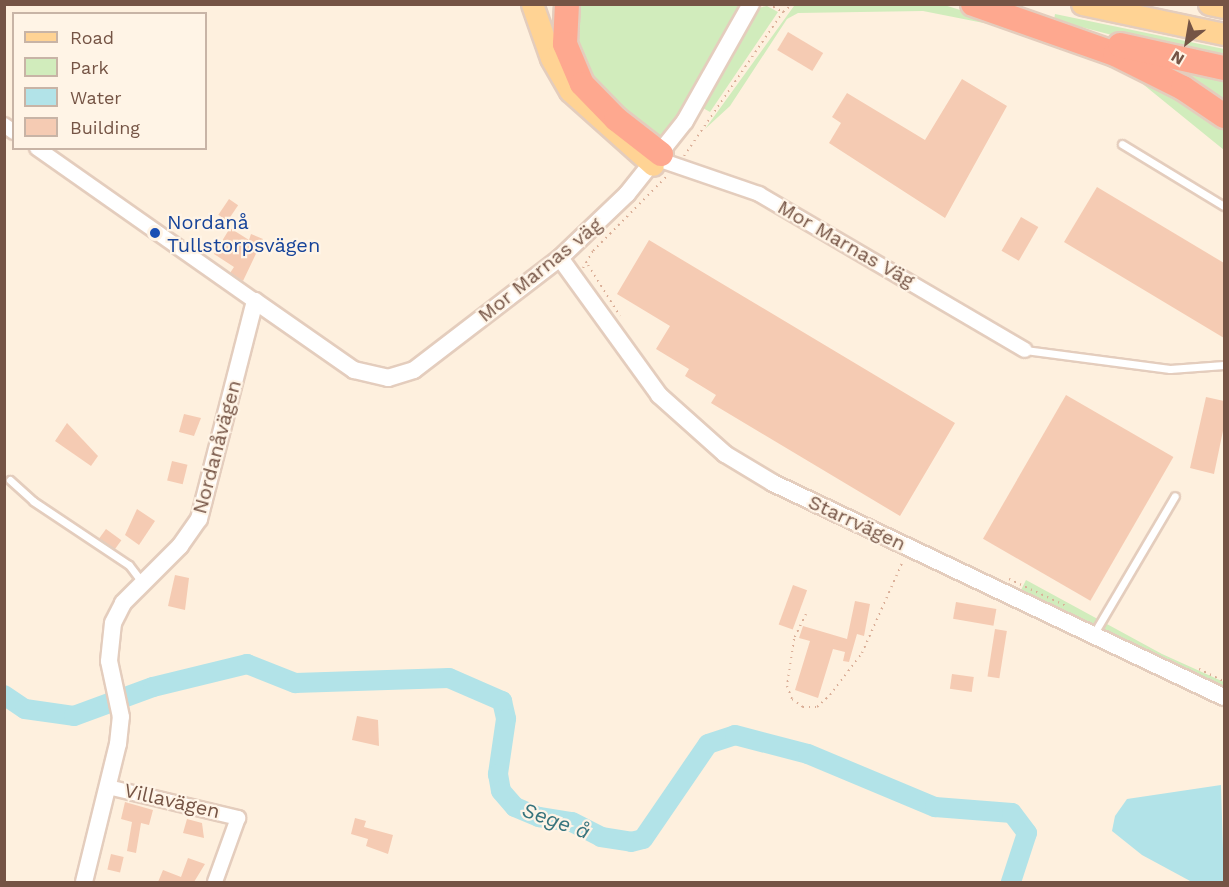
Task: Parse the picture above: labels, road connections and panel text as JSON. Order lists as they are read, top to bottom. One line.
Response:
{"streets":{"street":["Mor Marnas Väg","Mor Marnas väg","Nordanåvägen","Starrvägen","Villavägen"]},"crossings":[["Mor Marnas Väg","Mor Marnas väg"],["Mor Marnas väg","Nordanåvägen"],["Mor Marnas väg","Starrvägen"],["Nordanåvägen","Villavägen"]],"water":["Sege å"],"places":["Nordanå Tullstorpsvägen"],"legend":["Road","Park","Water","Building"],"north":"bottom left"}
